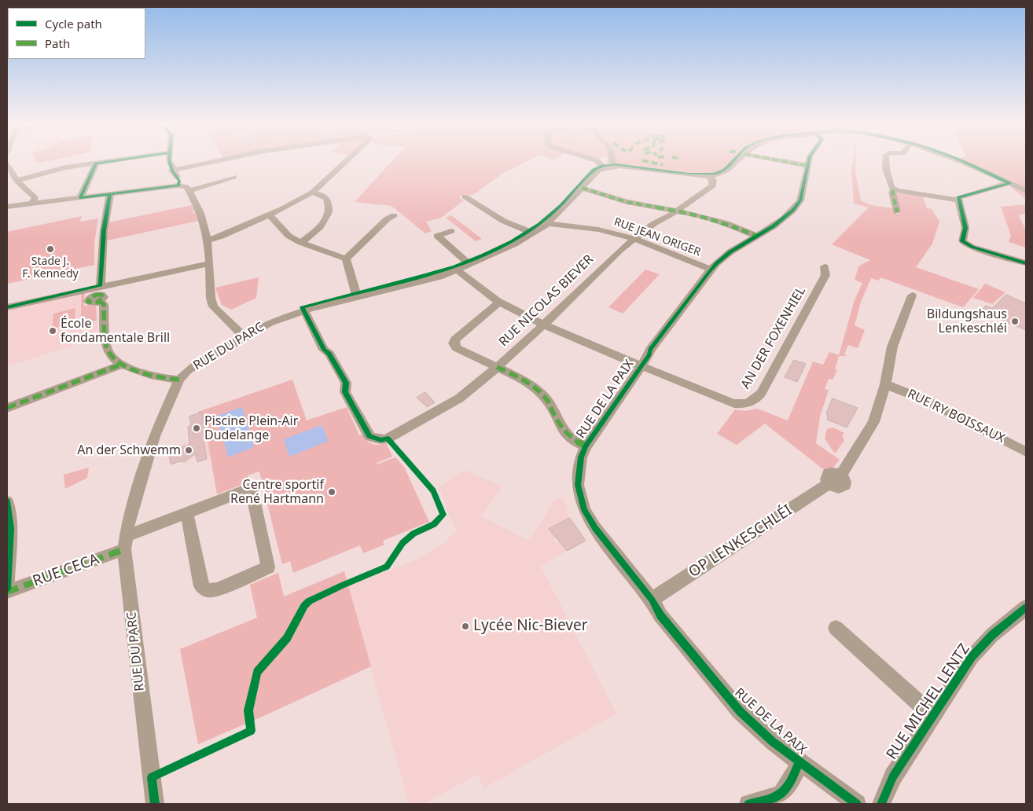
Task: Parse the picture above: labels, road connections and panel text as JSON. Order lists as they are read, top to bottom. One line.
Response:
{"streets":{"street":["RUE JEAN ORIGER","RUE NICOLAS BIEVER","AN DER FOXENHIEL","RUE DU PARC","RUE DE LA PAIX","RUE RY BOISSAUX","OP LENKESCHLÉI","RUE CECA","RUE MICHEL LENTZ"]},"crossings":[["RUE JEAN ORIGER","RUE NICOLAS BIEVER"],["RUE JEAN ORIGER","RUE DU PARC"],["RUE JEAN ORIGER","RUE DE LA PAIX"],["RUE NICOLAS BIEVER","AN DER FOXENHIEL"],["RUE NICOLAS BIEVER","RUE DU PARC"],["AN DER FOXENHIEL","RUE DU PARC"],["AN DER FOXENHIEL","RUE DE LA PAIX"],["RUE DU PARC","RUE CECA"],["RUE DE LA PAIX","OP LENKESCHLÉI"],["RUE RY BOISSAUX","OP LENKESCHLÉI"]],"places":["Stade J. F. Kennedy","Bildungshaus Lenkeschléi","École fondamentale Brill","Piscine Plein-Air Dudelange","An der Schwemm","Centre sportif René Hartmann","Lycée Nic-Biever"],"legend":["Cycle path","Path"]}
